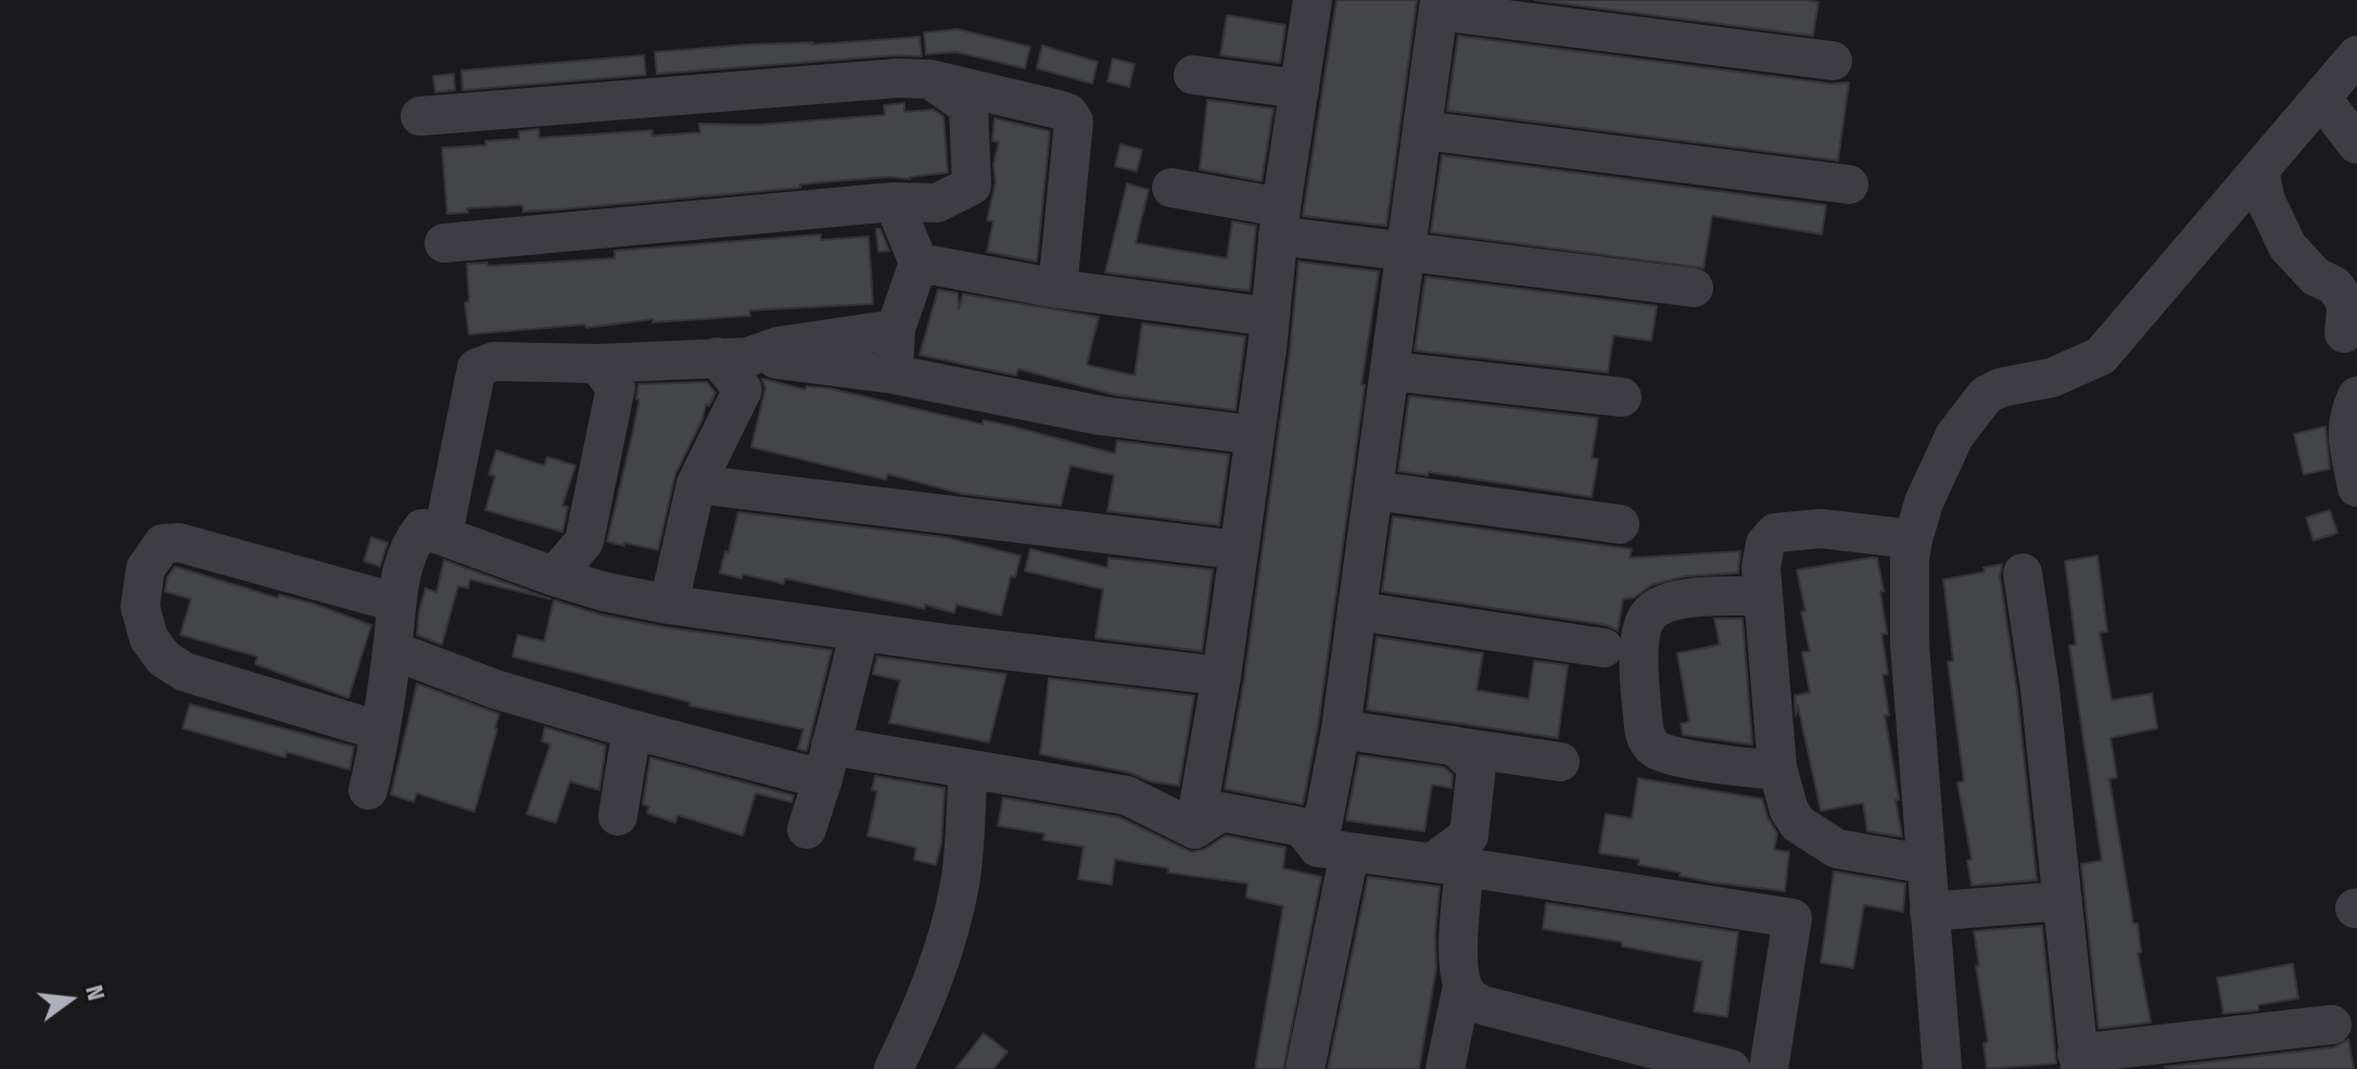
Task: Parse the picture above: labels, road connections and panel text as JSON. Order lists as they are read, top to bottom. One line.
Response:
{"north":"right"}
